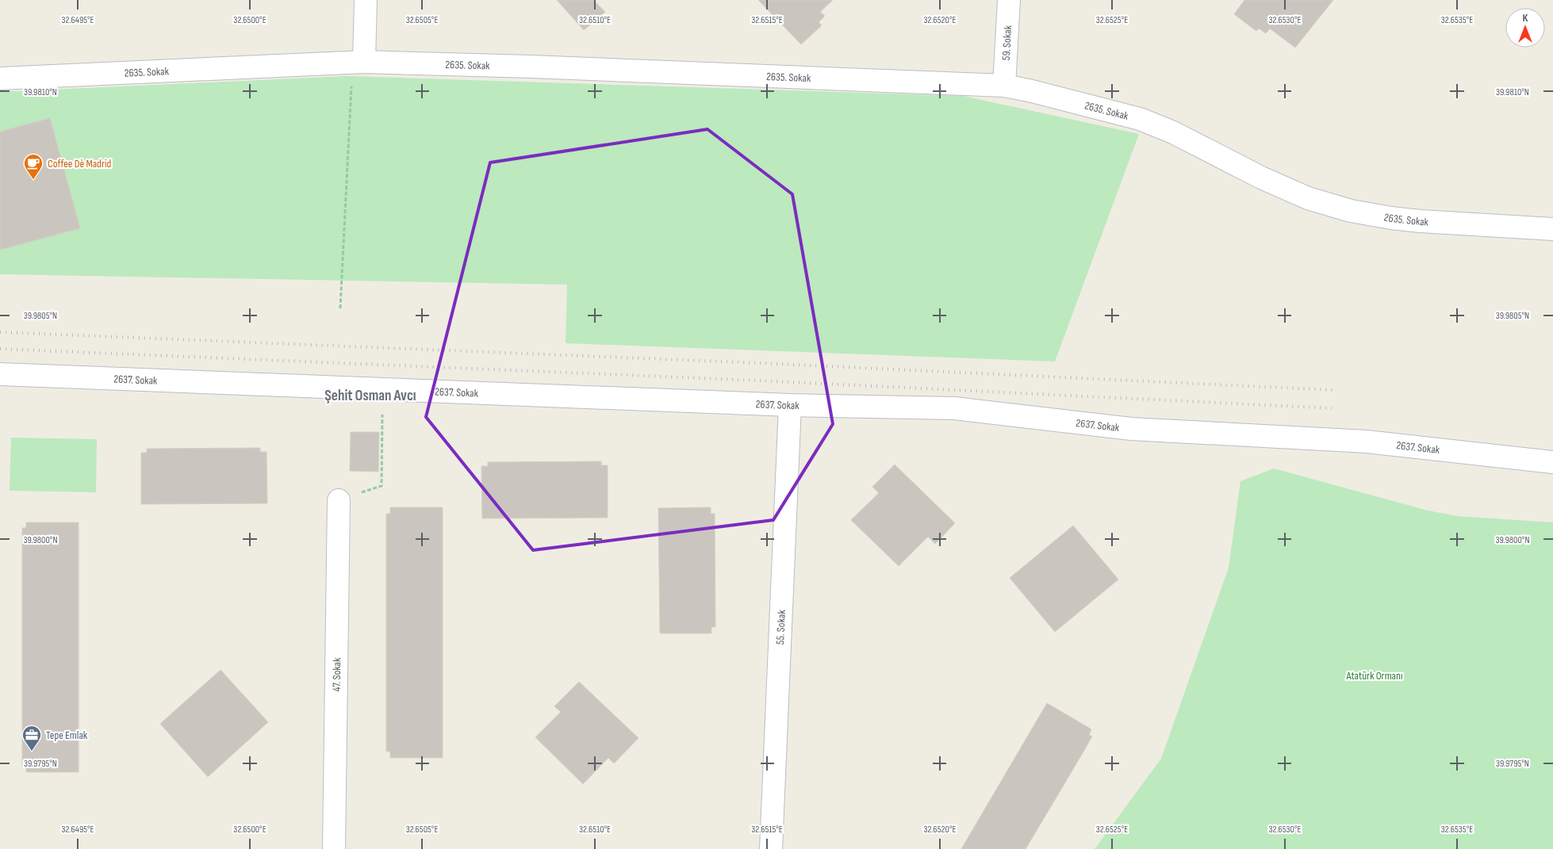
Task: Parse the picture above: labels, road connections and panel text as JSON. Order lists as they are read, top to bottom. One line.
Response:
{"streets":{"street":["59. Sokak","2635. Sokak","2637. Sokak","55. Sokak","47. Sokak"]},"crossings":[["59. Sokak","2635. Sokak"],["2637. Sokak","55. Sokak"]],"districts":["Şehit Osman Avcı"],"parks":["Atatürk Ormanı"],"places":{"cafe":["Coffee Dè Madrid"],"office":["Tepe Emlak"]},"north":"top","coordinates":["32.6495°E","32.6500°E","32.6505°E","32.6510°E","32.6515°E","32.6520°E","32.6525°E","32.6530°E","32.6535°E","39.9810°N","39.9805°N","39.9800°N","39.9795°N"]}
